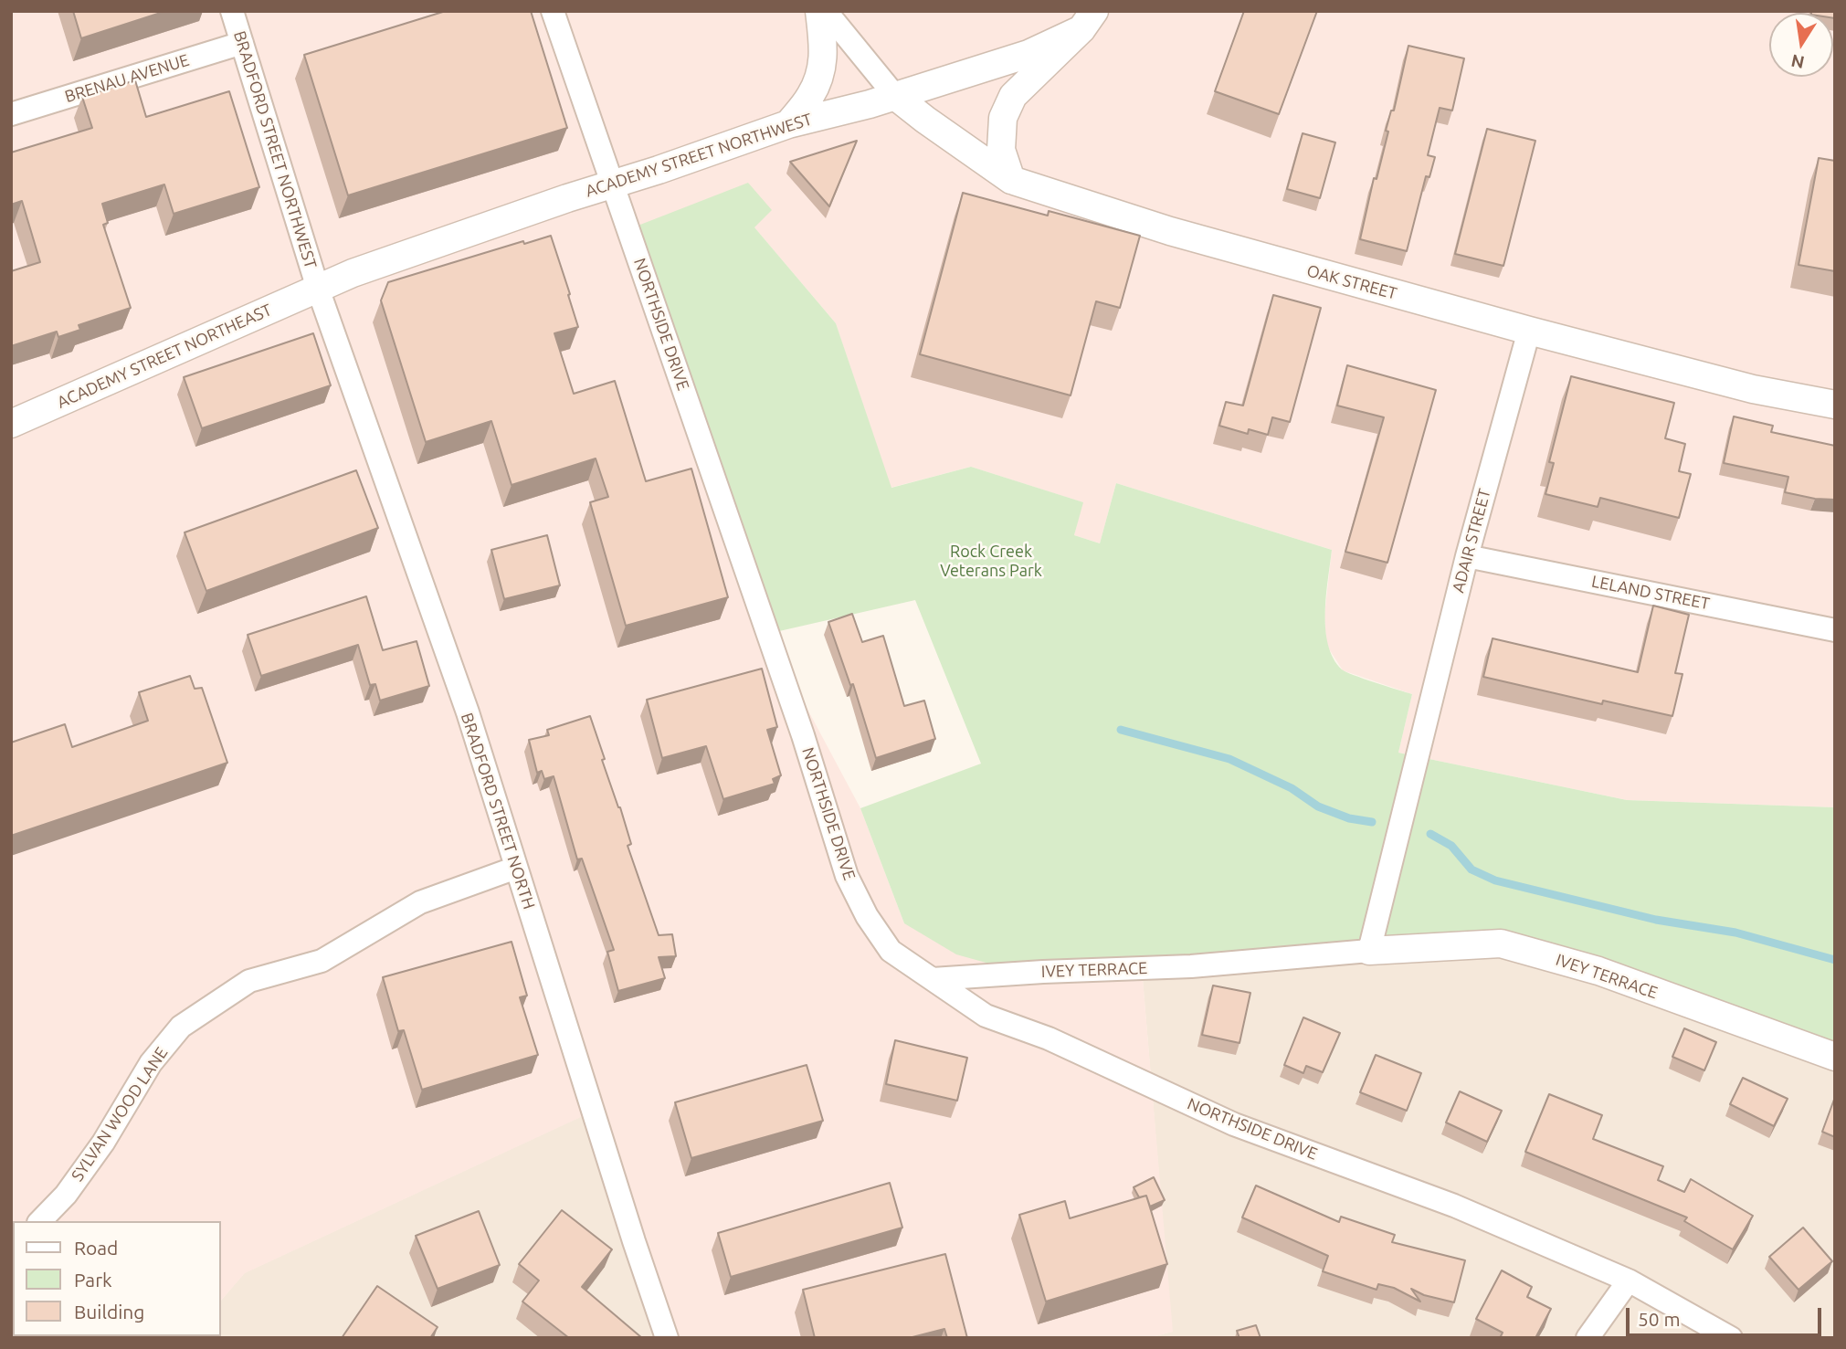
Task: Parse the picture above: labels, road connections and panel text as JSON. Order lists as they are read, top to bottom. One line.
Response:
{"streets":{"street":["BRENAU AVENUE","BRADFORD STREET NORTHWEST","ACADEMY STREET NORTHWEST","OAK STREET","NORTHSIDE DRIVE","ACADEMY STREET NORTHEAST","ADAIR STREET","LELAND STREET","BRADFORD STREET NORTH","IVEY TERRACE","SYLVAN WOOD LANE"]},"crossings":[["BRENAU AVENUE","BRADFORD STREET NORTHWEST"],["BRADFORD STREET NORTHWEST","ACADEMY STREET NORTHWEST"],["BRADFORD STREET NORTHWEST","ACADEMY STREET NORTHEAST"],["BRADFORD STREET NORTHWEST","BRADFORD STREET NORTH"],["ACADEMY STREET NORTHWEST","OAK STREET"],["ACADEMY STREET NORTHWEST","NORTHSIDE DRIVE"],["ACADEMY STREET NORTHWEST","ACADEMY STREET NORTHEAST"],["ACADEMY STREET NORTHWEST","BRADFORD STREET NORTH"],["OAK STREET","ADAIR STREET"],["NORTHSIDE DRIVE","IVEY TERRACE"],["ACADEMY STREET NORTHEAST","BRADFORD STREET NORTH"],["ADAIR STREET","LELAND STREET"],["ADAIR STREET","IVEY TERRACE"],["BRADFORD STREET NORTH","SYLVAN WOOD LANE"]],"parks":["Rock Creek Veterans Park"],"legend":["Road","Park","Building"],"scale_bar":"50 m","north":"bottom"}
